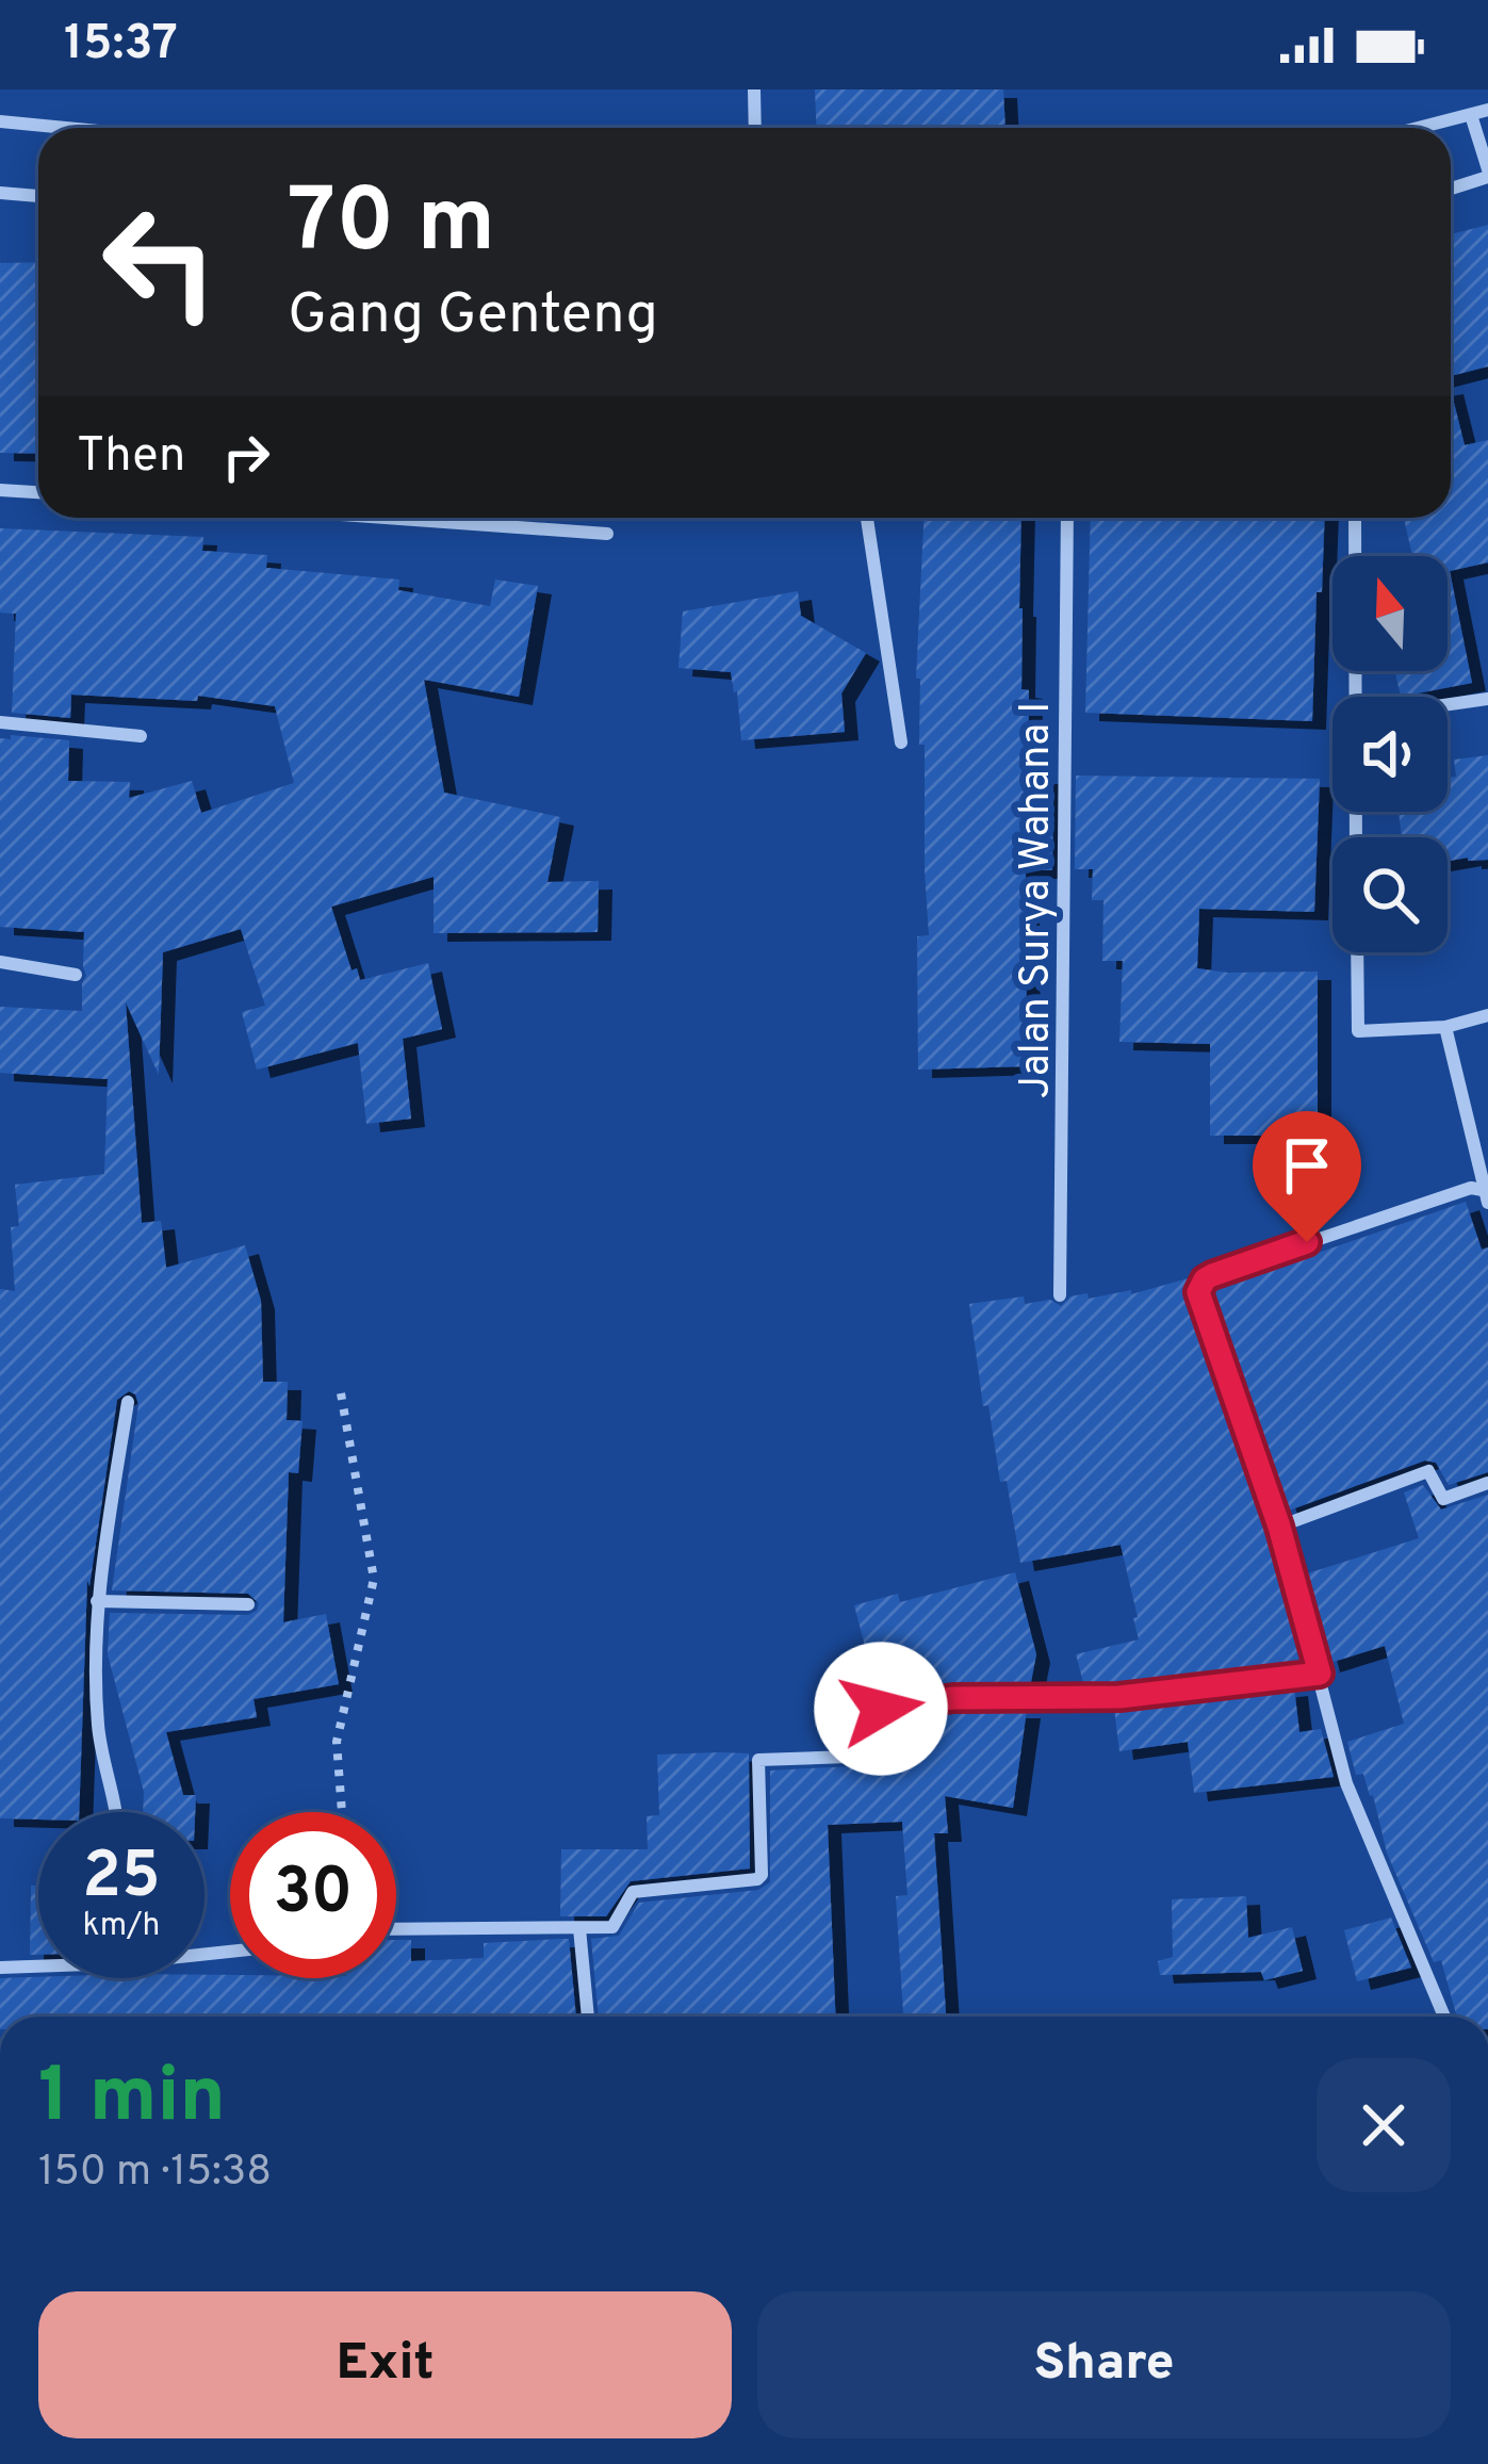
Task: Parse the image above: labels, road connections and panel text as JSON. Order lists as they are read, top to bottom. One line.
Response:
{"streets":{"street":["Jalan Surya Wahana I"]},"north":"top","page":{"status":"15:37","turn":["70 m","Gang Genteng"],"then":"Then","speed":"25 km/h","limit":"30","heading":["1 min","150 m · 15:38"],"buttons":["Exit","Share"]}}
